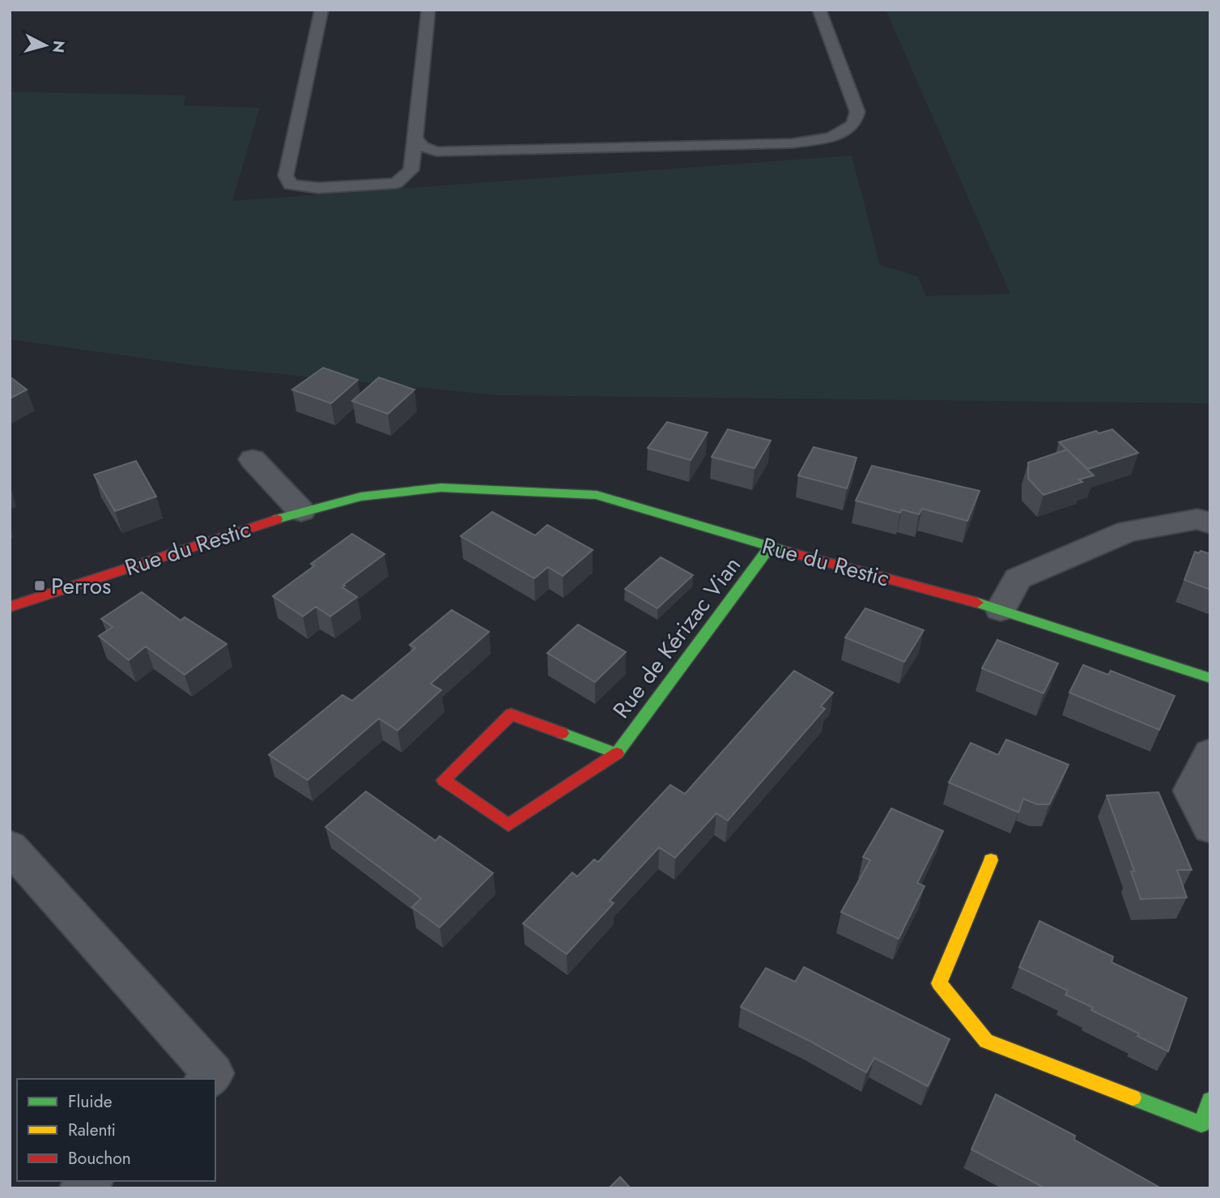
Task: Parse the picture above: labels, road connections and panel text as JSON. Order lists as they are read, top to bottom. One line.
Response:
{"streets":{"street":["Rue du Restic","Rue de Kérizac Vian"]},"crossings":[["Rue du Restic","Rue de Kérizac Vian"]],"places":{"transit":["Perros"]},"legend":["Fluide","Ralenti","Bouchon"],"north":"right"}
